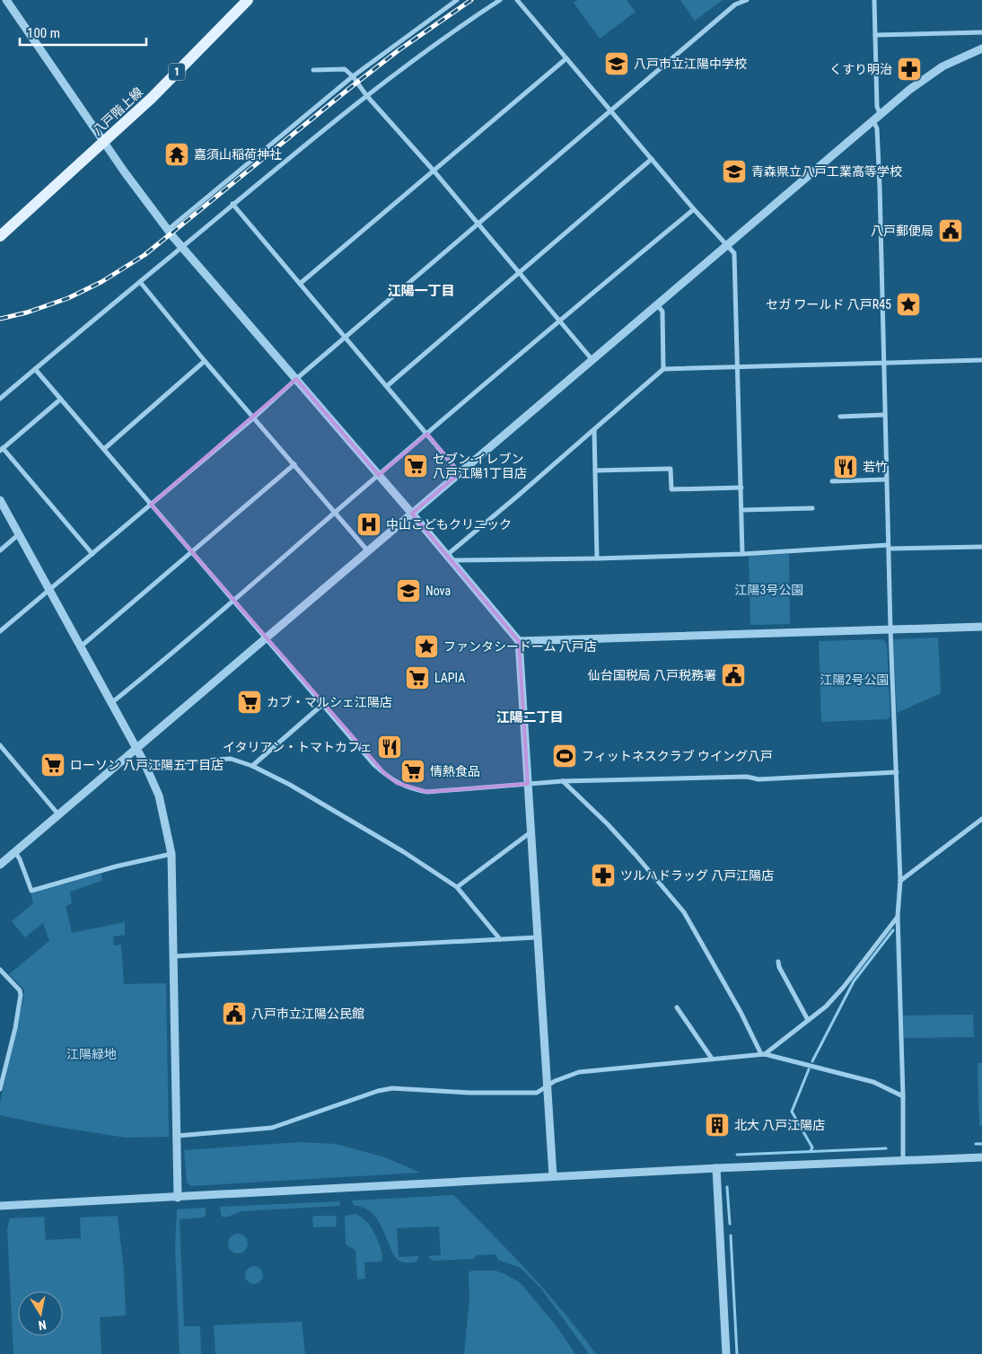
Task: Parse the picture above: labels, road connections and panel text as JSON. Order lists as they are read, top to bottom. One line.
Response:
{"streets":{"main road":["1","八戸階上線"]},"districts":["江陽一丁目","江陽二丁目"],"parks":["江陽3号公園","江陽2号公園","江陽緑地"],"places":{"school or university":["八戸市立江陽中学校","青森県立八戸工業高等学校","Nova"],"pharmacy":["くすり明治","ツルハドラッグ 八戸江陽店"],"temple":["嘉須山稲荷神社"],"public building":["八戸郵便局","仙台国税局 八戸税務署","八戸市立江陽公民館"],"place":["セガ ワールド 八戸R45","ファンタシードーム 八戸店"],"supermarket":["セブン-イレブン 八戸江陽1丁目店","LAPIA","カブ・マルシェ江陽店","ローソン 八戸江陽五丁目店","情熱食品"],"restaurant":["若竹","イタリアン・トマトカフェ"],"hospital":["中山こどもクリニック"],"sports":["フィットネスクラブ ウイング八戸"],"building":["北大 八戸江陽店"]},"scale_bar":"100 m","north":"bottom"}
